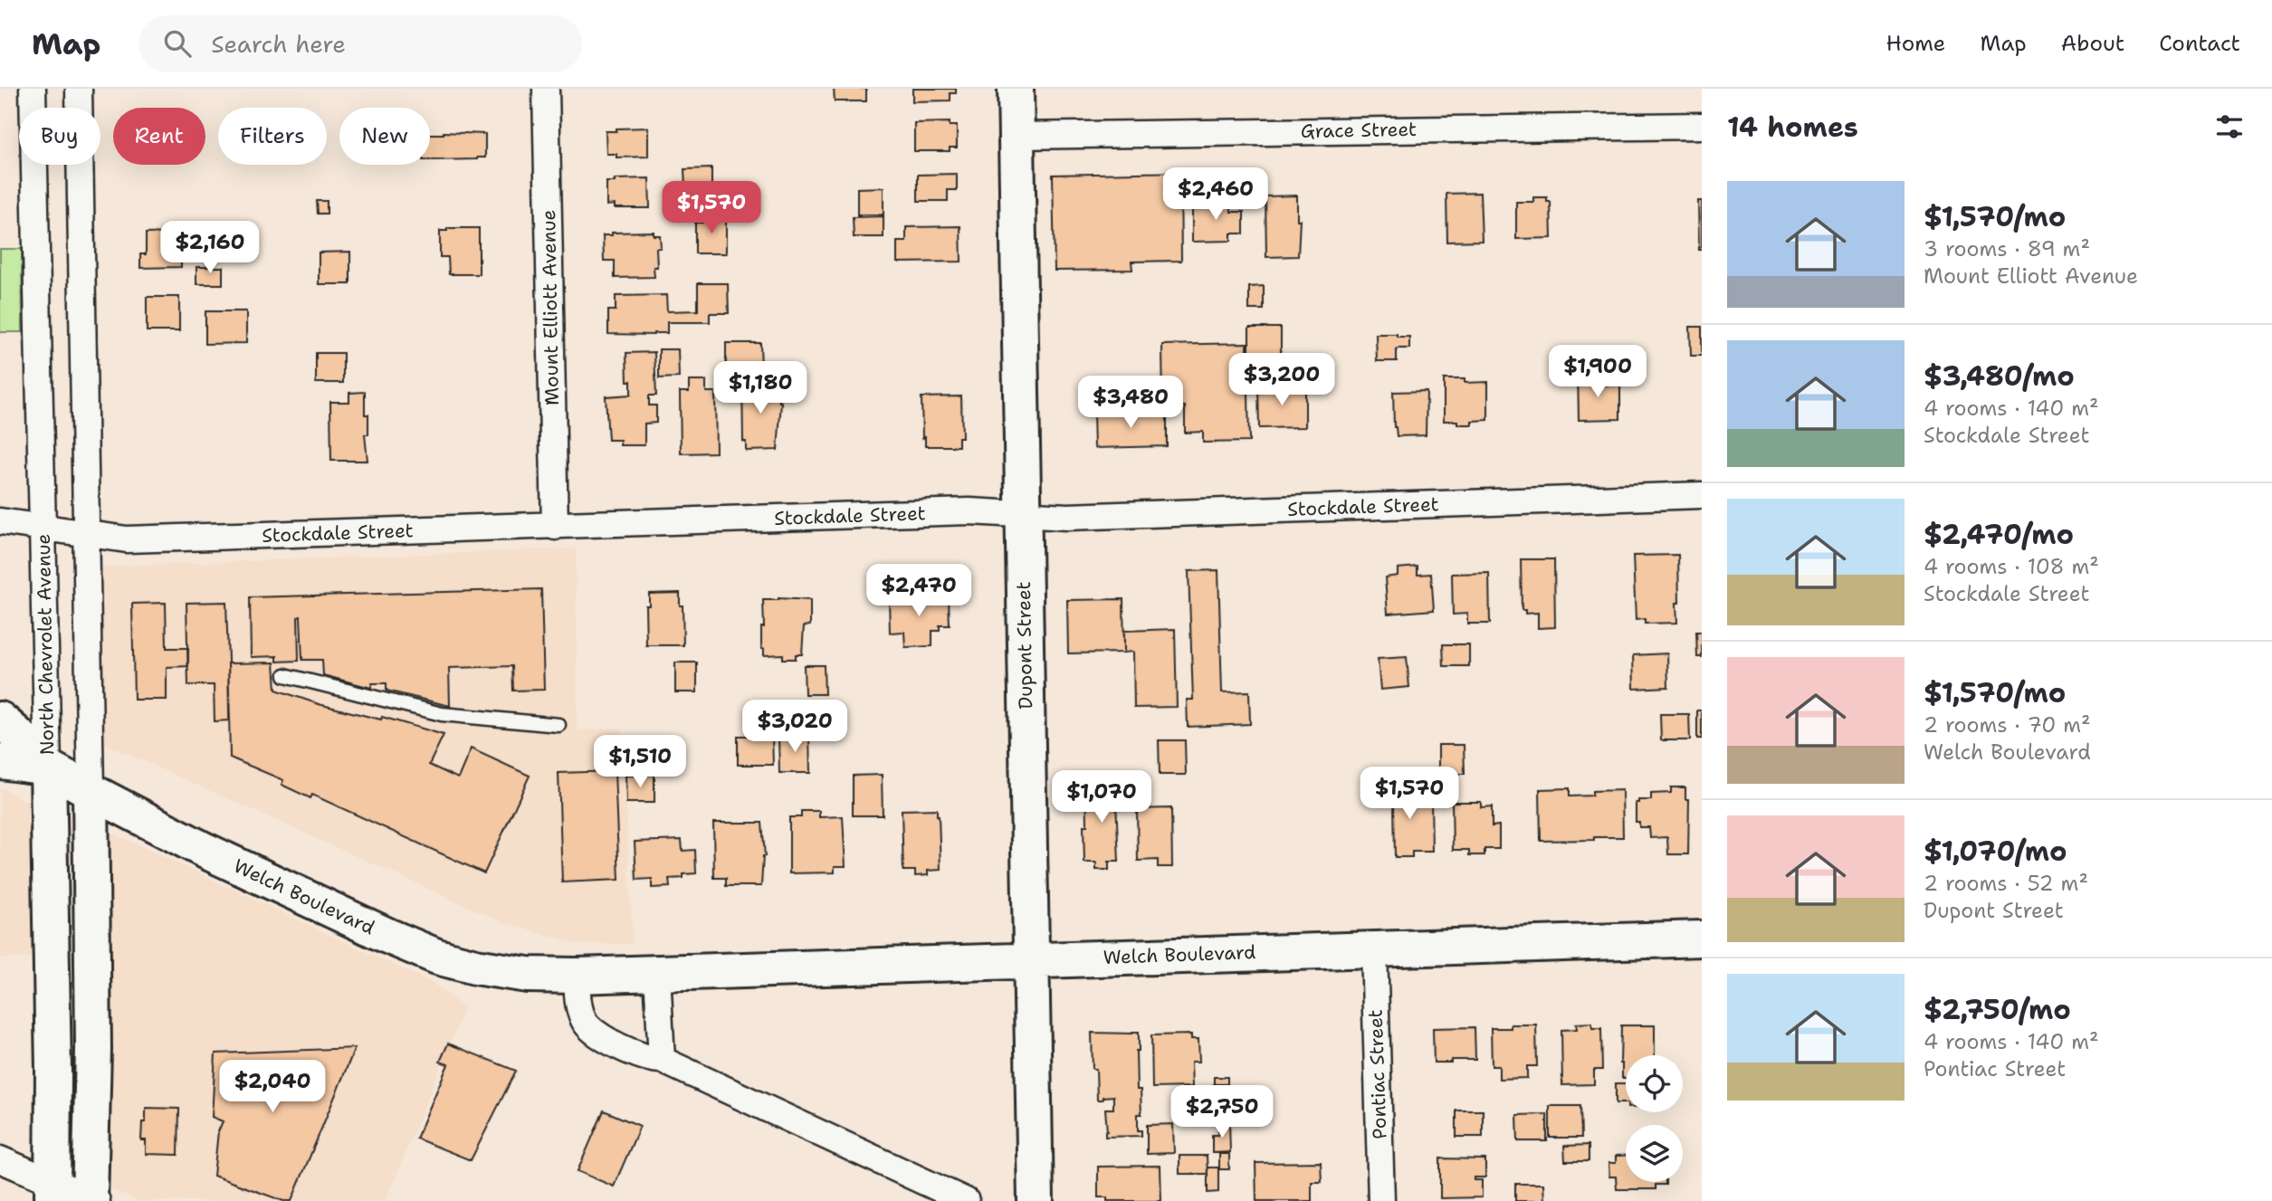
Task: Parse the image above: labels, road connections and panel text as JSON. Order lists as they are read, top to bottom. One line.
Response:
{"streets":{"street":["Grace Street","Mount Elliott Avenue","Stockdale Street","North Chevrolet Avenue","Dupont Street","Welch Boulevard","Pontiac Street"]},"crossings":[["Grace Street","Dupont Street"],["Mount Elliott Avenue","Stockdale Street"],["Stockdale Street","North Chevrolet Avenue"],["Stockdale Street","Dupont Street"],["North Chevrolet Avenue","Welch Boulevard"],["Dupont Street","Welch Boulevard"],["Welch Boulevard","Pontiac Street"]],"page":{"header":"Map","search":"Search here","nav":["Home","Map","About","Contact"],"heading":"14 homes","chip":["Buy","Rent","Filters","New"],"list":[{"name":"$1,570/mo","note":"3 rooms · 89 m² · Mount Elliott Avenue"},{"name":"$3,480/mo","note":"4 rooms · 140 m² · Stockdale Street"},{"name":"$2,470/mo","note":"4 rooms · 108 m² · Stockdale Street"},{"name":"$1,570/mo","note":"2 rooms · 70 m² · Welch Boulevard"},{"name":"$1,070/mo","note":"2 rooms · 52 m² · Dupont Street"},{"name":"$2,750/mo","note":"4 rooms · 140 m² · Pontiac Street"}],"price":["$2,460","$1,570","$2,160","$1,900","$3,200","$1,180","$3,480","$2,470","$3,020","$1,510","$1,570","$1,070","$2,040","$2,750"]}}
